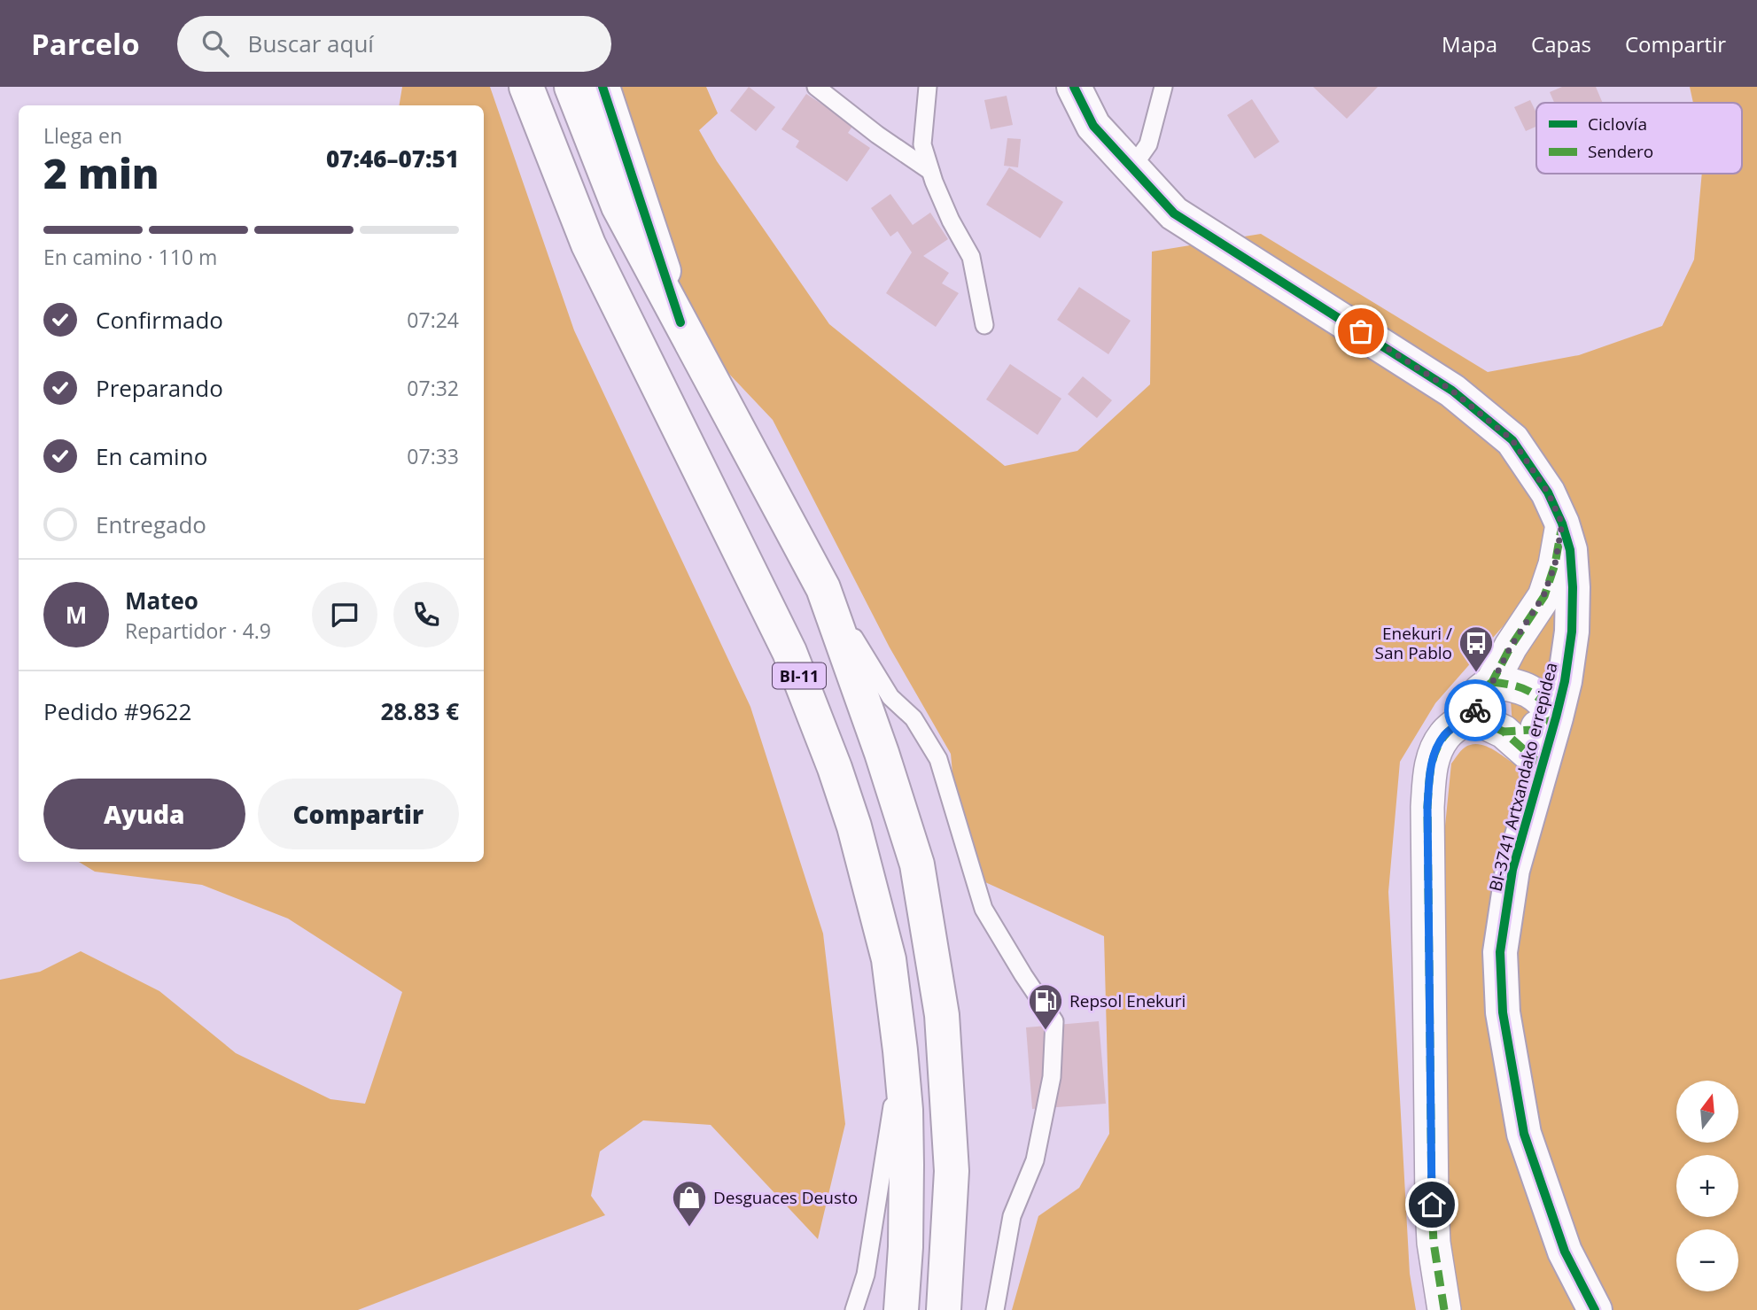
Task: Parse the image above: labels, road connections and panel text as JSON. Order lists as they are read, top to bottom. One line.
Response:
{"streets":{"main road":["BI-11","BI-3741 Artxandako errepidea"]},"places":{"bus stop":["Enekuri / San Pablo"],"fuel station":["Repsol Enekuri"],"shop":["Desguaces Deusto"]},"legend":["Ciclovía","Sendero"],"north":"top","page":{"header":"Parcelo","search":"Buscar aquí","nav":["Mapa","Capas","Compartir"],"heading":["2 min","Llega en","07:46–07:51"],"panel":["Mateo","Repartidor · 4.9","Pedido #9622","28.83 €"],"bar":"En camino · 110 m","list":[["Confirmado","07:24"],["Preparando","07:32"],["En camino","07:33"],"Entregado"],"round":"M","buttons":["Ayuda","Compartir"],"map_buttons":["+","−"]}}
